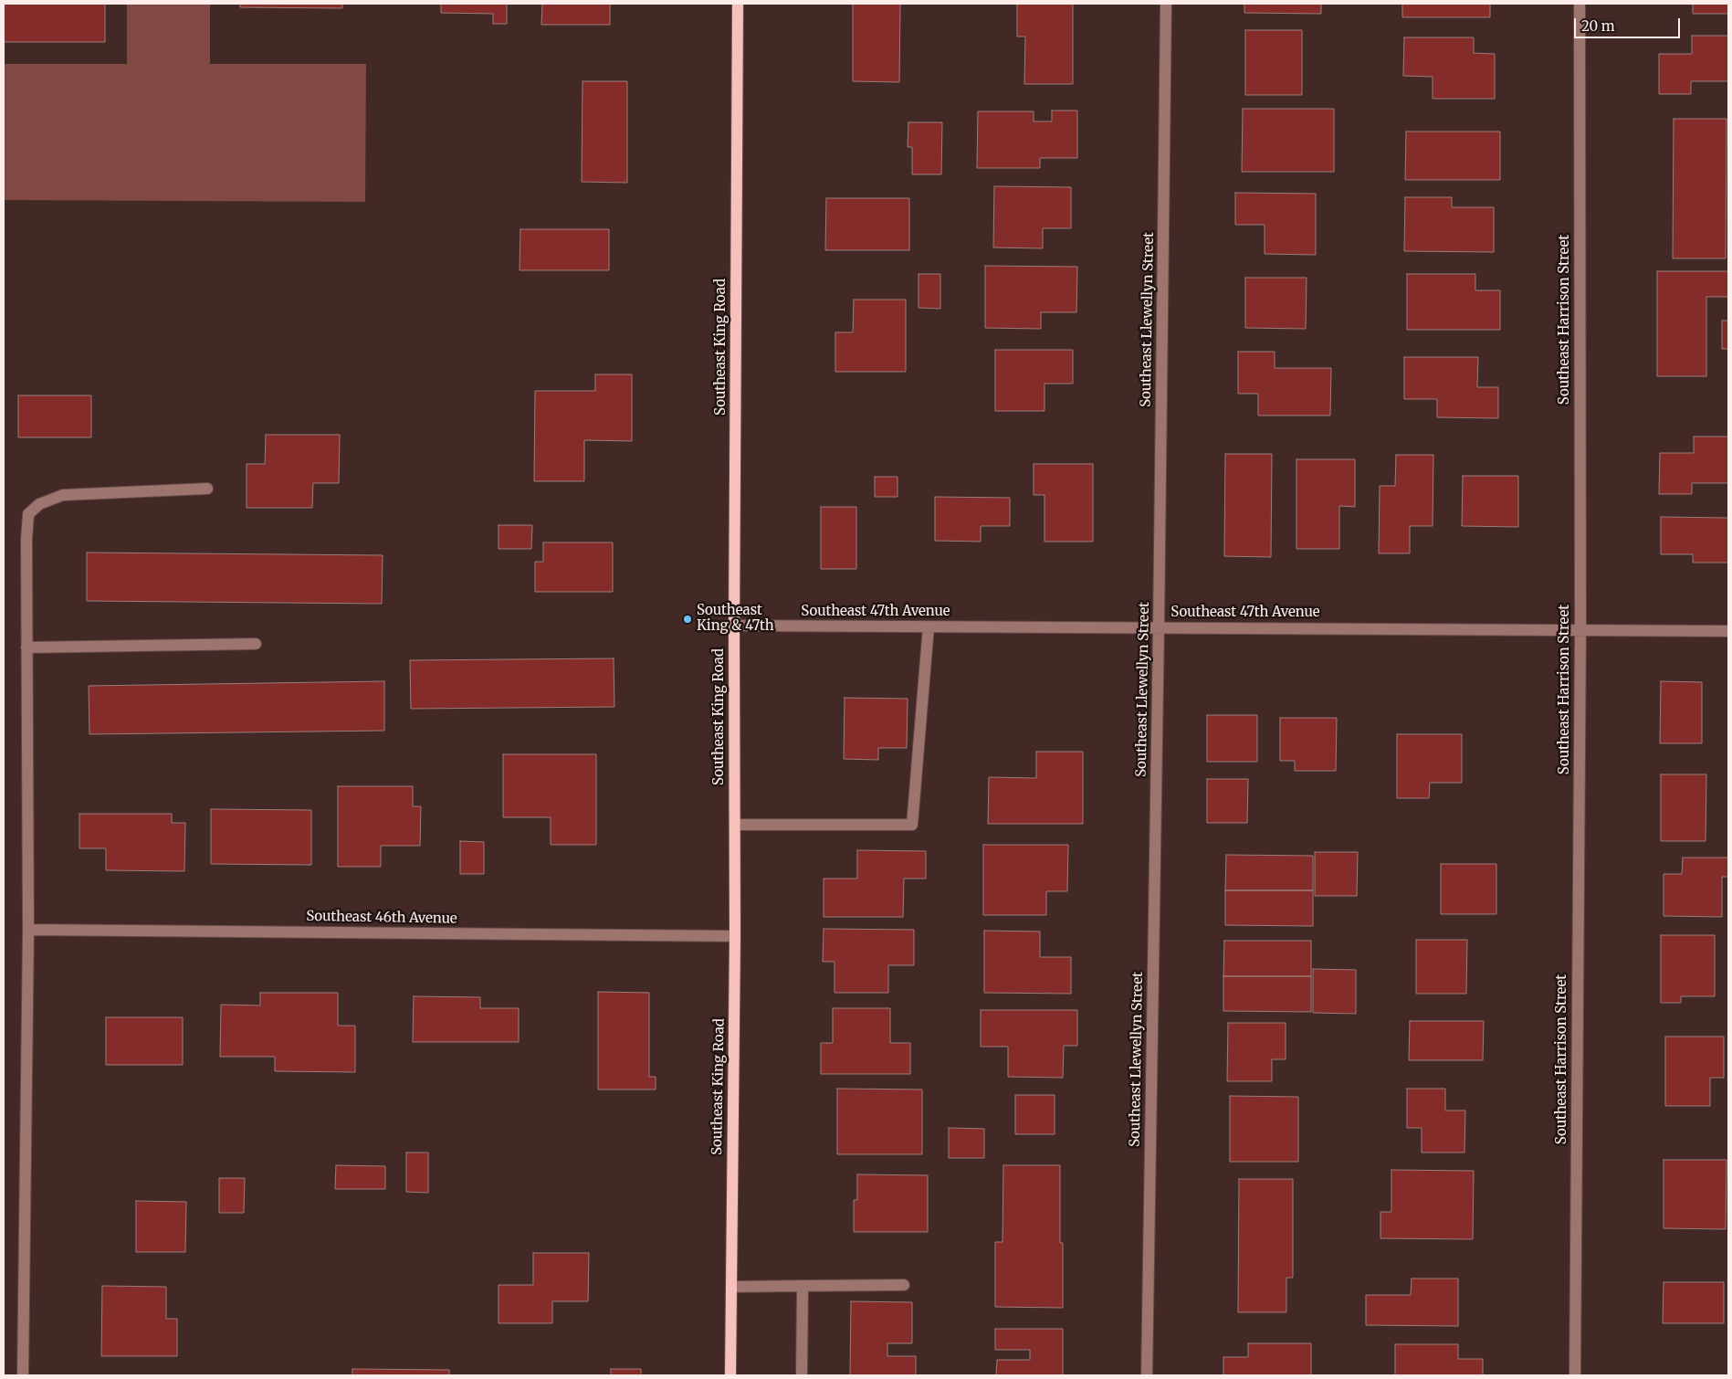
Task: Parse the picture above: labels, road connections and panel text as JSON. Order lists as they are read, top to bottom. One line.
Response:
{"streets":{"main road":["Southeast King Road"],"street":["Southeast Llewellyn Street","Southeast Harrison Street","Southeast 47th Avenue","Southeast 46th Avenue"]},"crossings":[["Southeast Llewellyn Street","Southeast 47th Avenue"],["Southeast Harrison Street","Southeast 47th Avenue"],["Southeast King Road","Southeast 47th Avenue"],["Southeast King Road","Southeast 46th Avenue"]],"places":["Southeast King & 47th"],"scale_bar":"20 m"}
